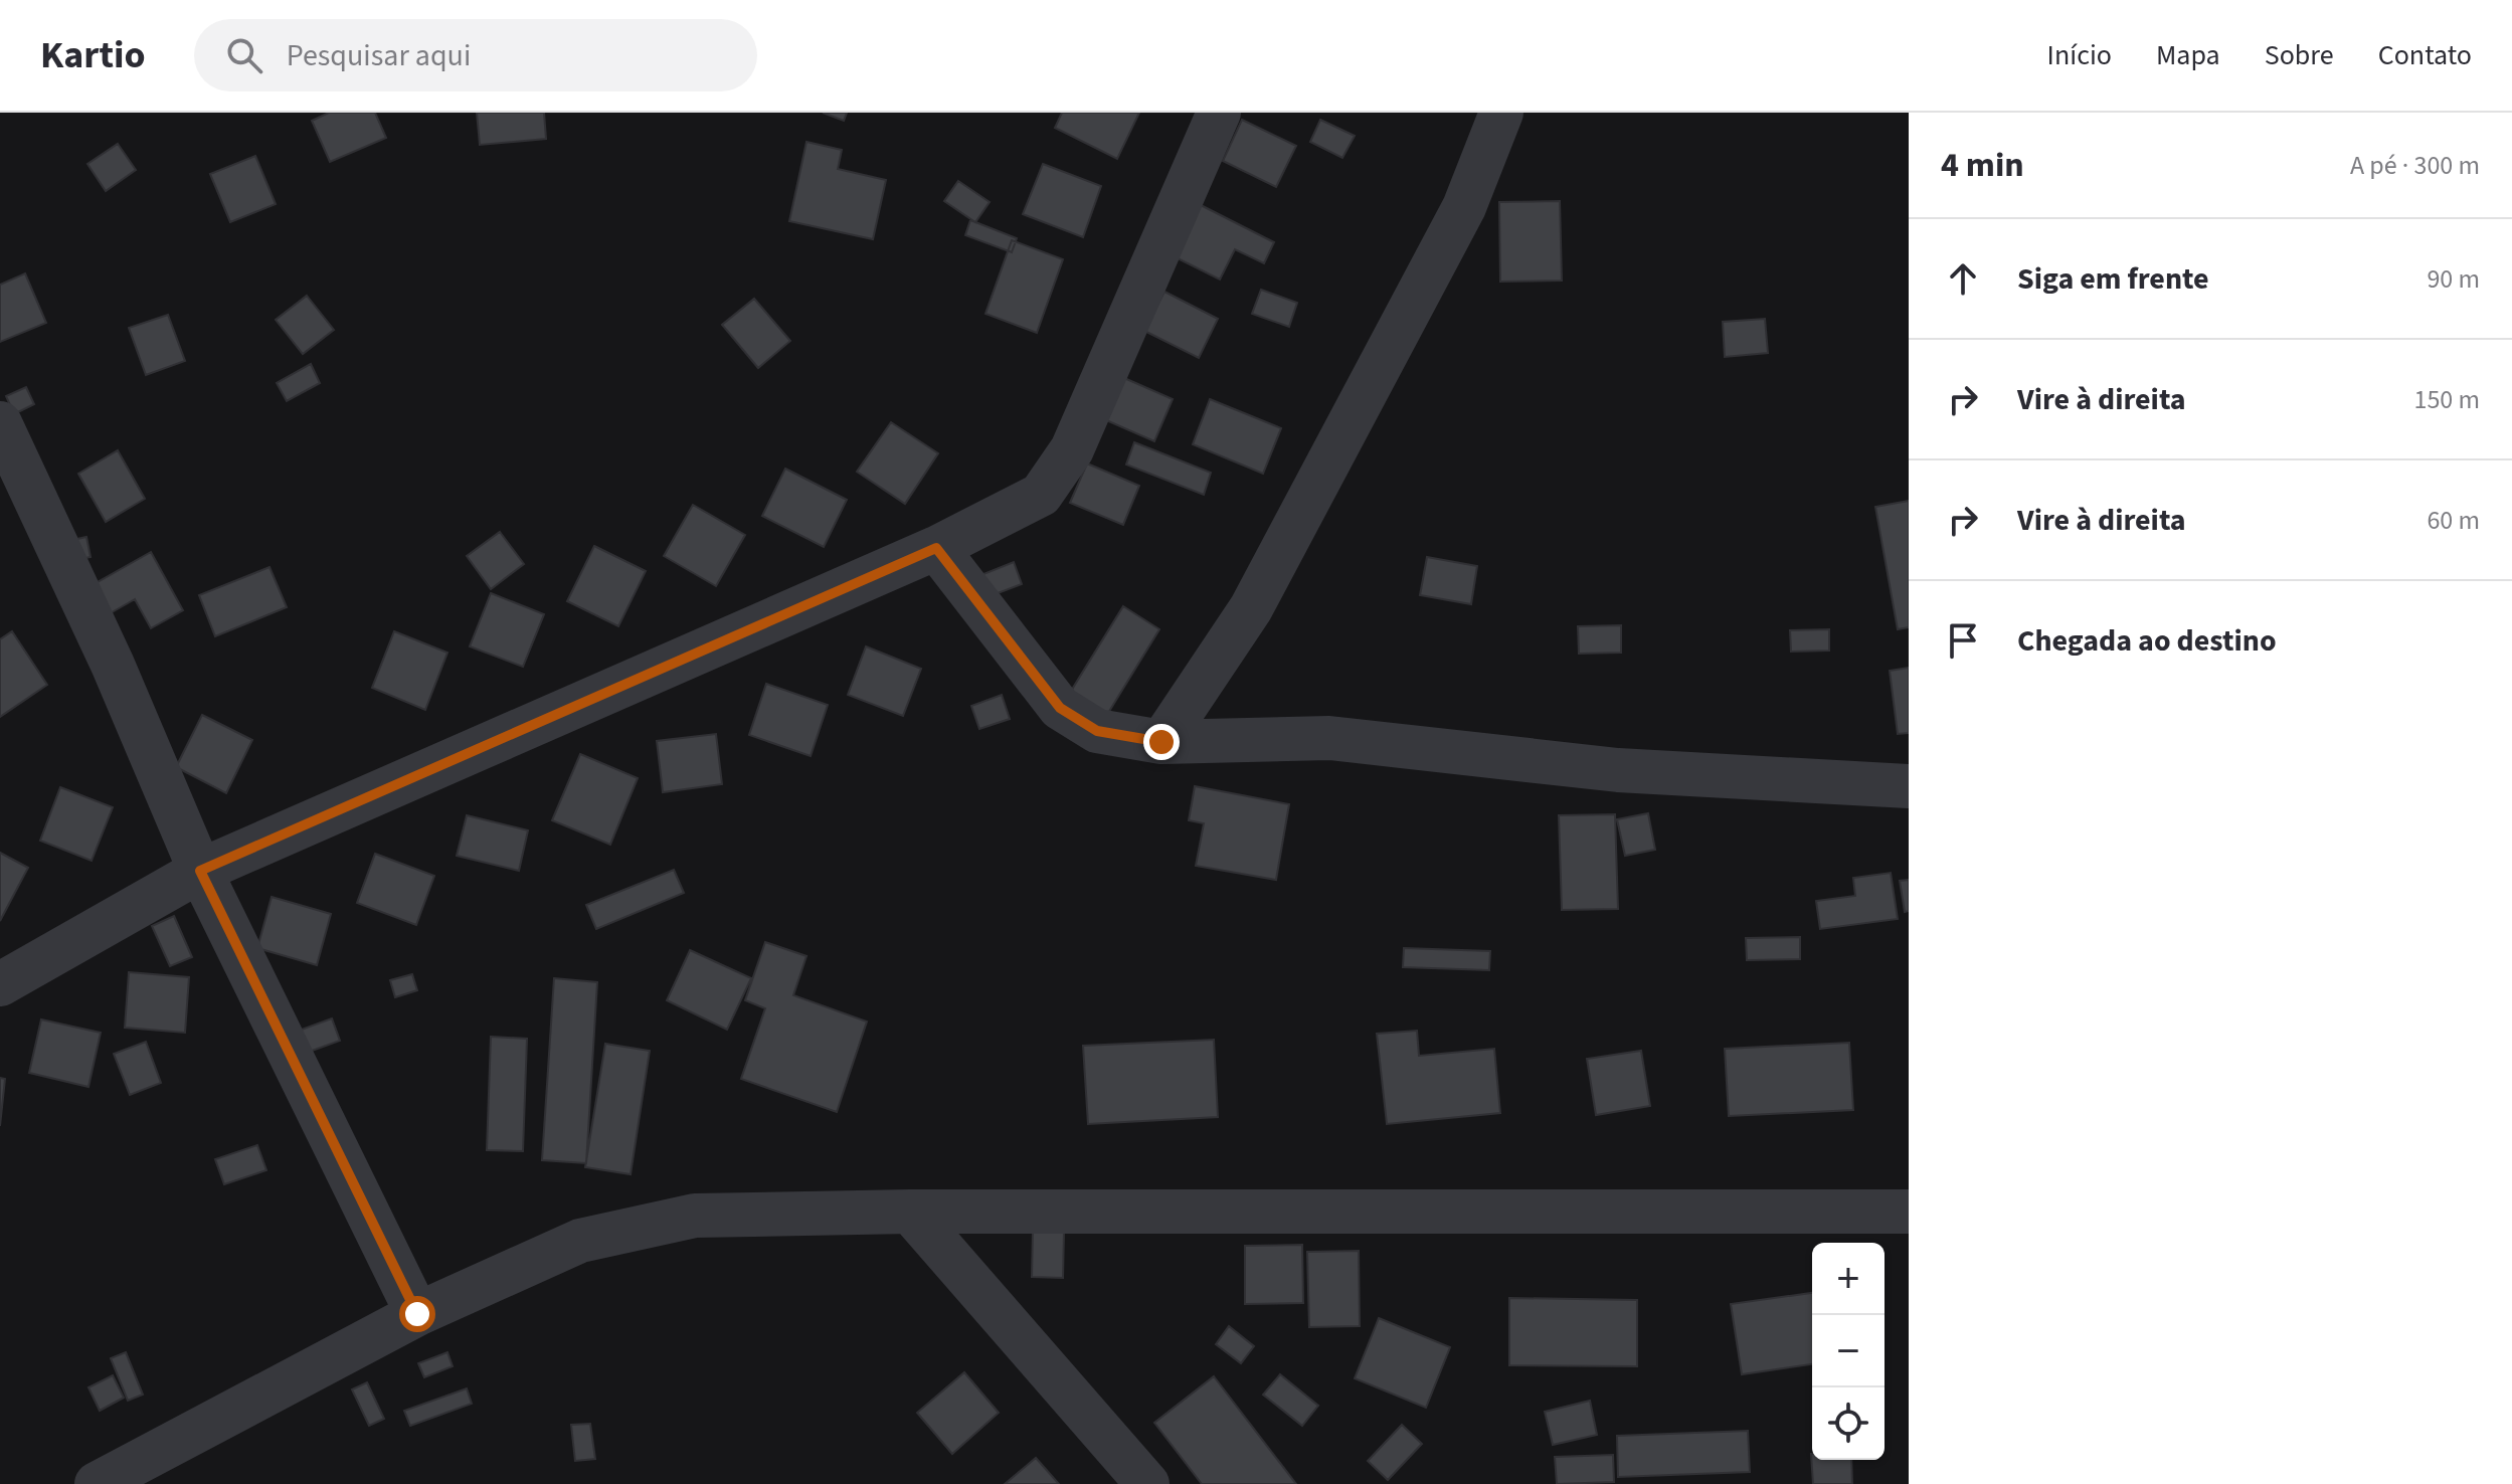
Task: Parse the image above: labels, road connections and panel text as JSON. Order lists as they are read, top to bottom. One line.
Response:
{"page":{"header":"Kartio","search":"Pesquisar aqui","nav":["Início","Mapa","Sobre","Contato"],"heading":["4 min","A pé · 300 m"],"list":[["Siga em frente","90 m"],["Vire à direita","150 m"],["Vire à direita","60 m"],"Chegada ao destino"],"map_buttons":["+","−"]}}
